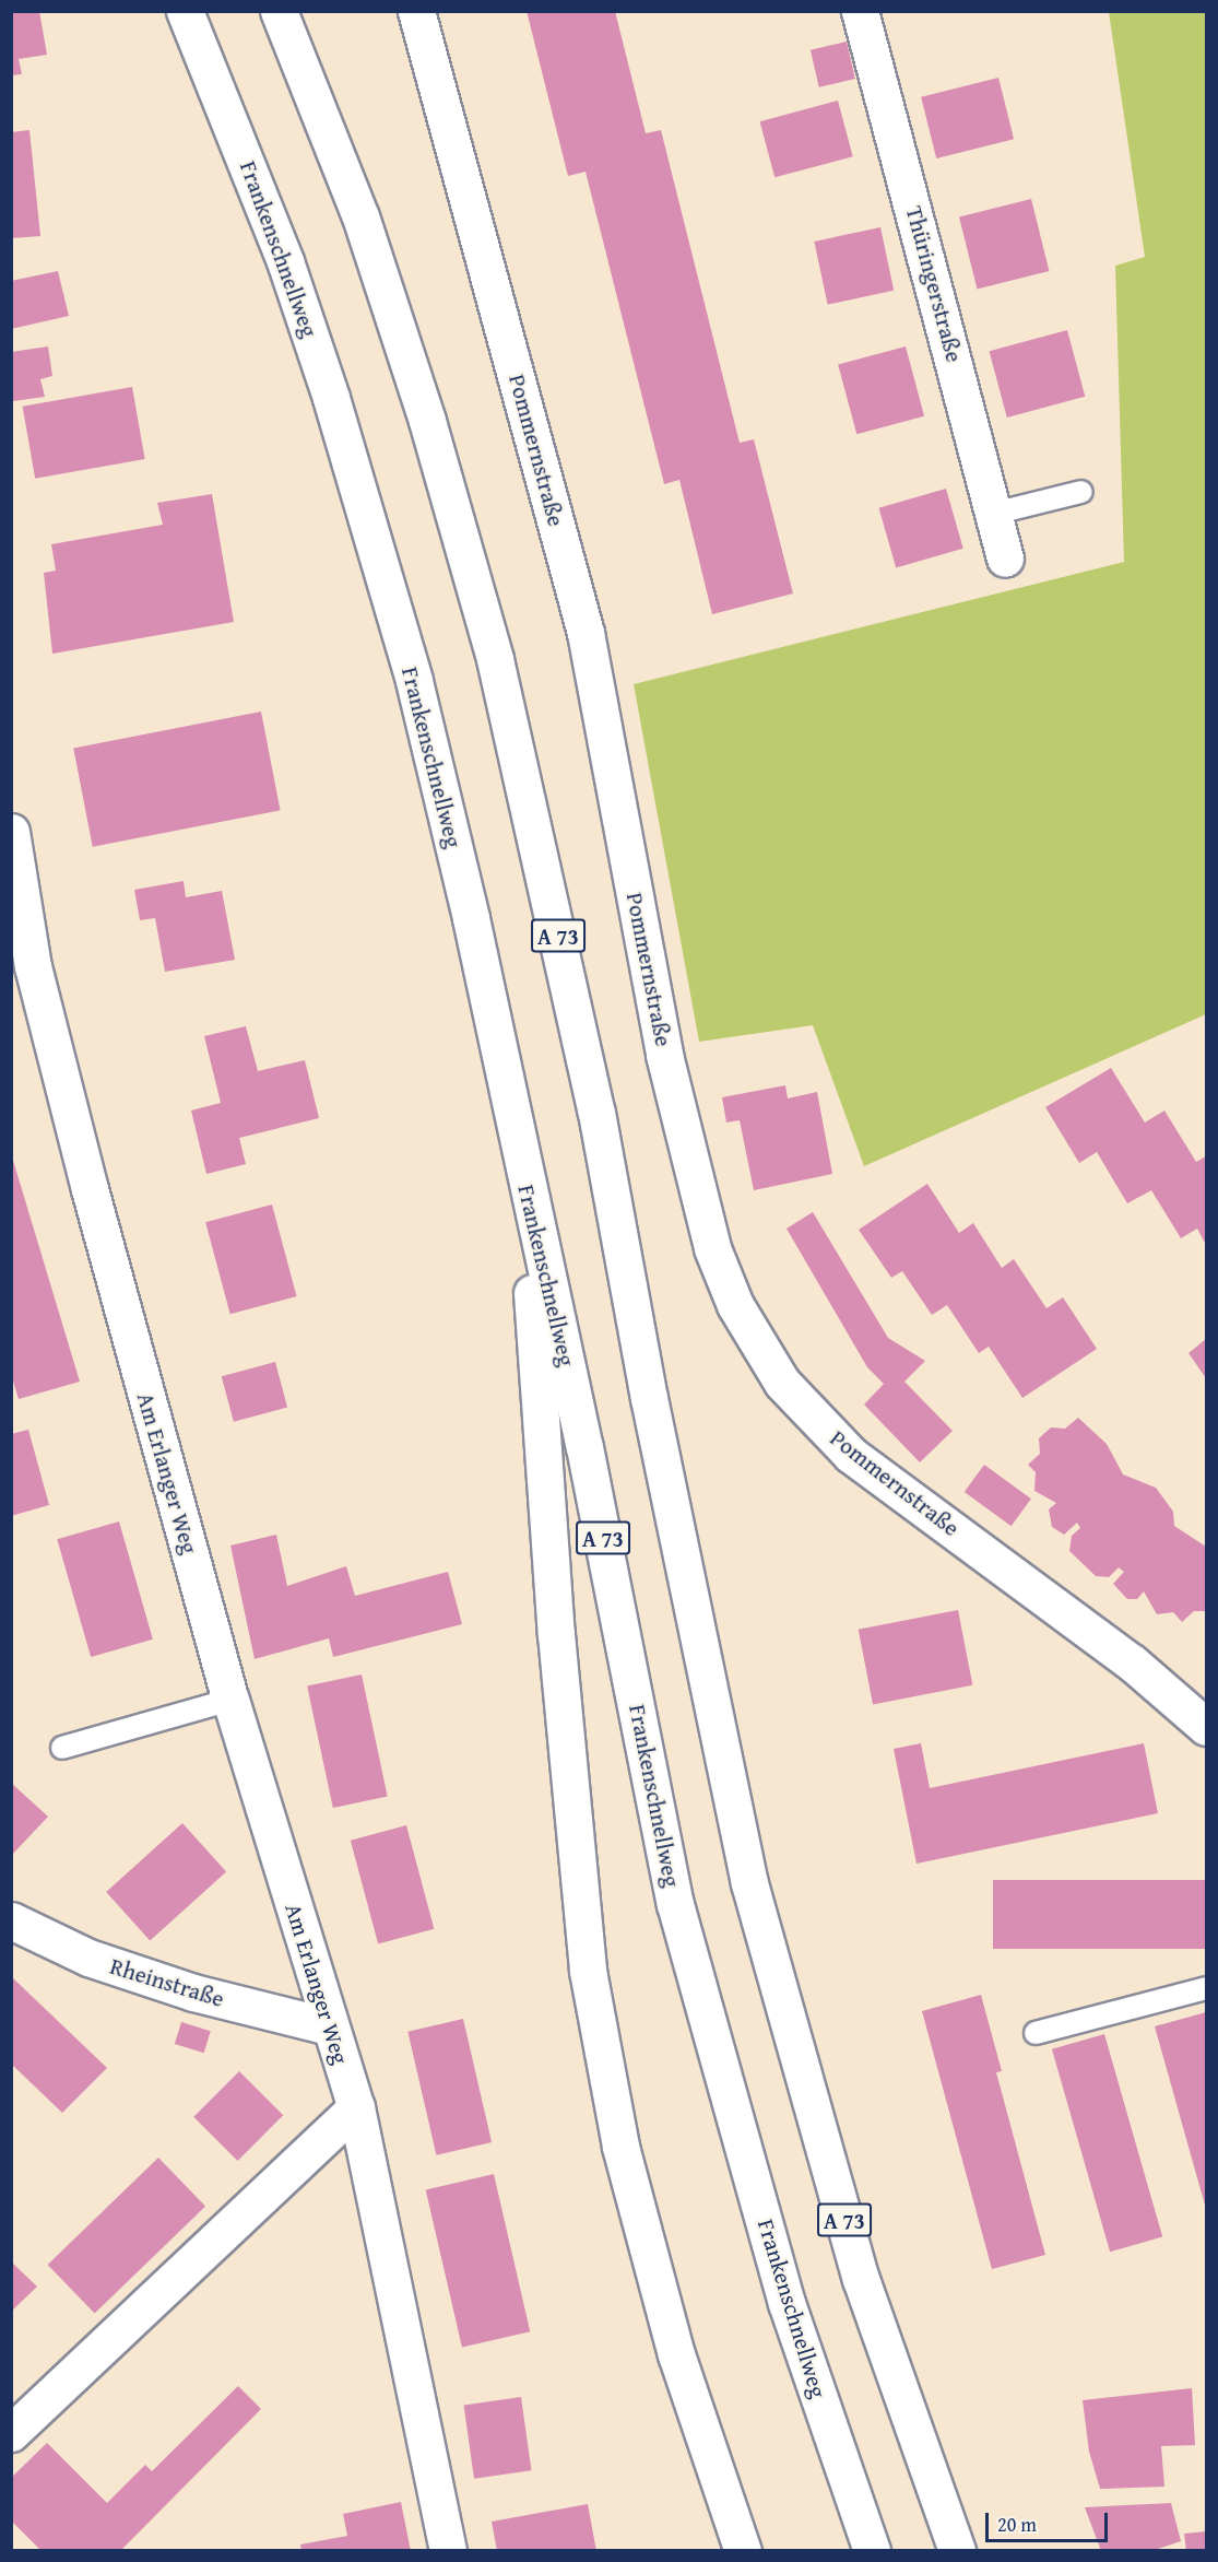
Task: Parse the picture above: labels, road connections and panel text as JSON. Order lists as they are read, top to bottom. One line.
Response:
{"streets":{"main road":["Frankenschnellweg","Thüringerstraße","Pommernstraße","A 73","Am Erlanger Weg","Rheinstraße"]},"crossings":[["Am Erlanger Weg","Rheinstraße"]],"scale_bar":"20 m"}
